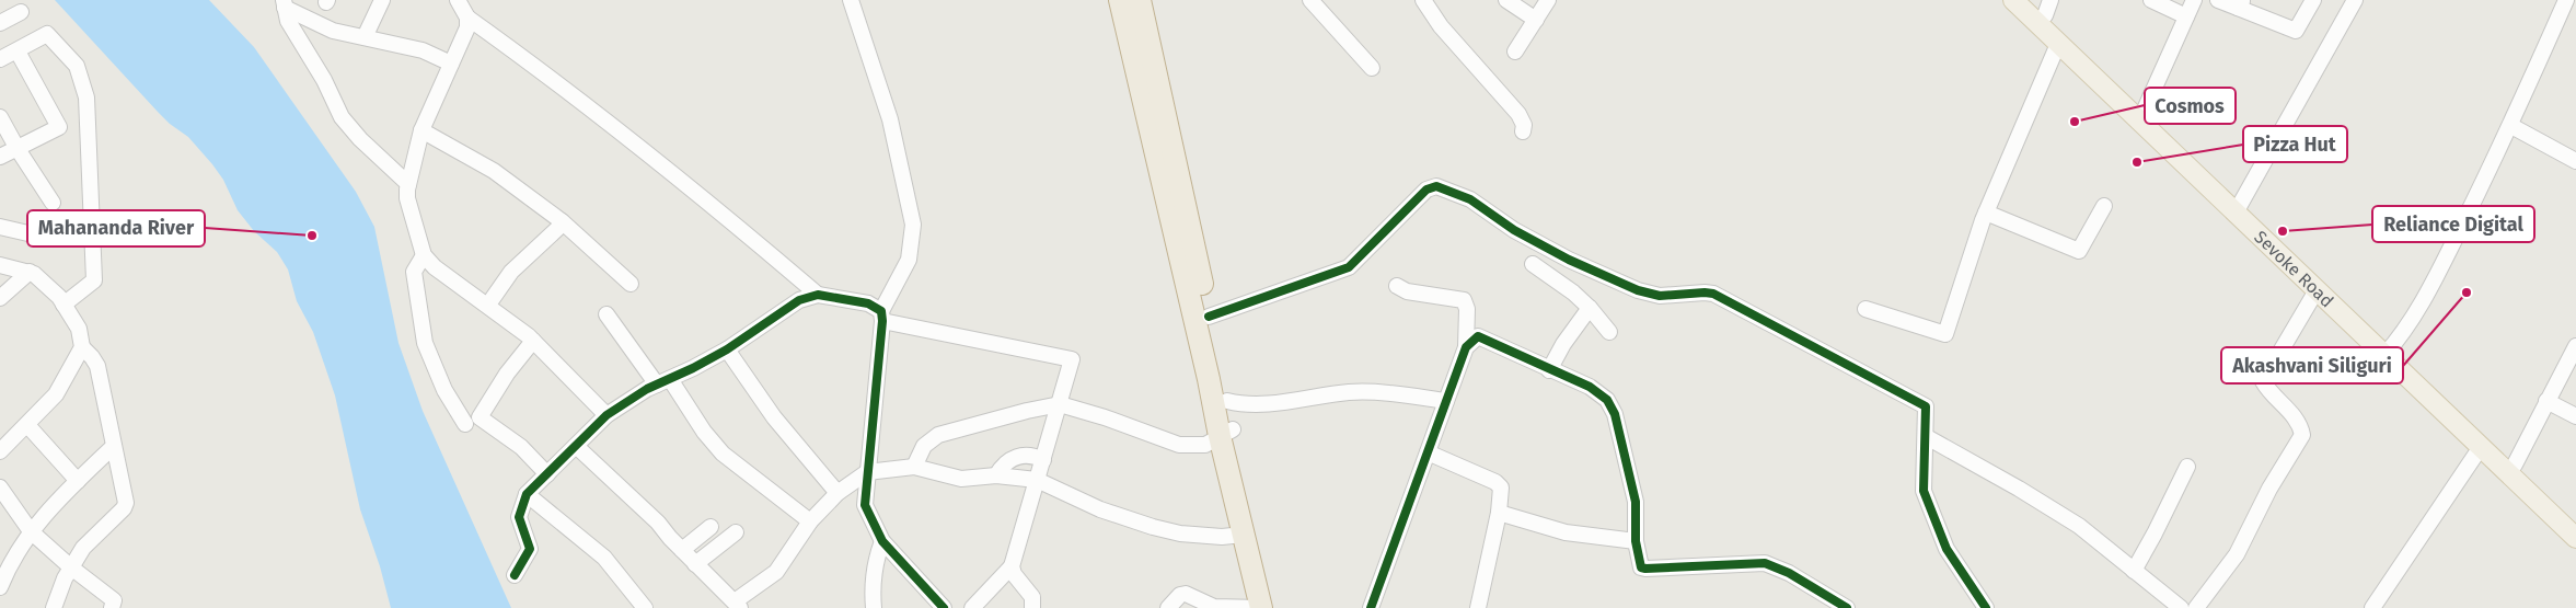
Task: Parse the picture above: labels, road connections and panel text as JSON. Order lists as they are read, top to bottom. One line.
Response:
{"streets":{"main road":["Sevoke Road"]},"places":["Cosmos","Pizza Hut","Reliance Digital","Mahananda River","Akashvani Siliguri"]}
